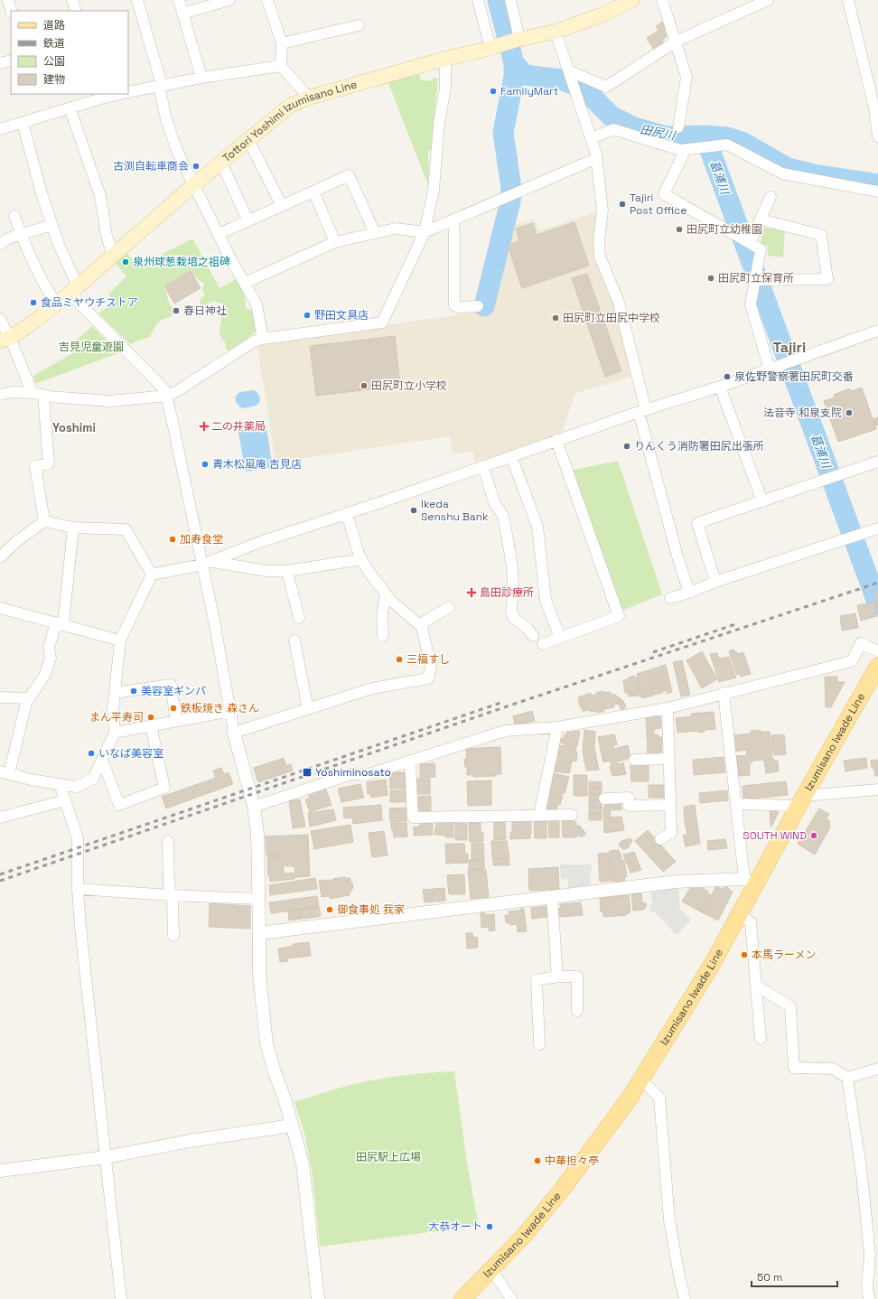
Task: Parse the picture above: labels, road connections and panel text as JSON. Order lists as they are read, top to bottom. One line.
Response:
{"streets":{"main road":["Tottori Yoshimi Izumisano Line","Izumisano Iwade Line"]},"districts":["Tajiri","Yoshimi"],"water":["田尻川","葛浦川"],"parks":["吉見児童遊園","田尻駅上広場"],"places":{"other":["FamilyMart","古渕自転車商会","Tajiri Post Office","田尻町立幼稚園","泉州球葱栽培之祖碑","田尻町立保育所","食品ミヤウチストア","春日神社","野田文具店","田尻町立田尻中学校","泉佐野警察署田尻町交番","田尻町立小学校","法音寺 和泉支院","りんくう消防署田尻出張所","青木松風庵 吉見店","Ikeda Senshu Bank","加寿食堂","三福すし","美容室ギンパ","鉄板焼き 森さん","まん平寿司","いなば美容室","SOUTH WIND","御食事処 我家","本馬ラーメン","中華担々亭","大恭オート"],"health":["二の井薬局","島田診療所"],"transit":["Yoshiminosato"]},"legend":["道路","鉄道","公園","建物"],"scale_bar":"50 m"}
